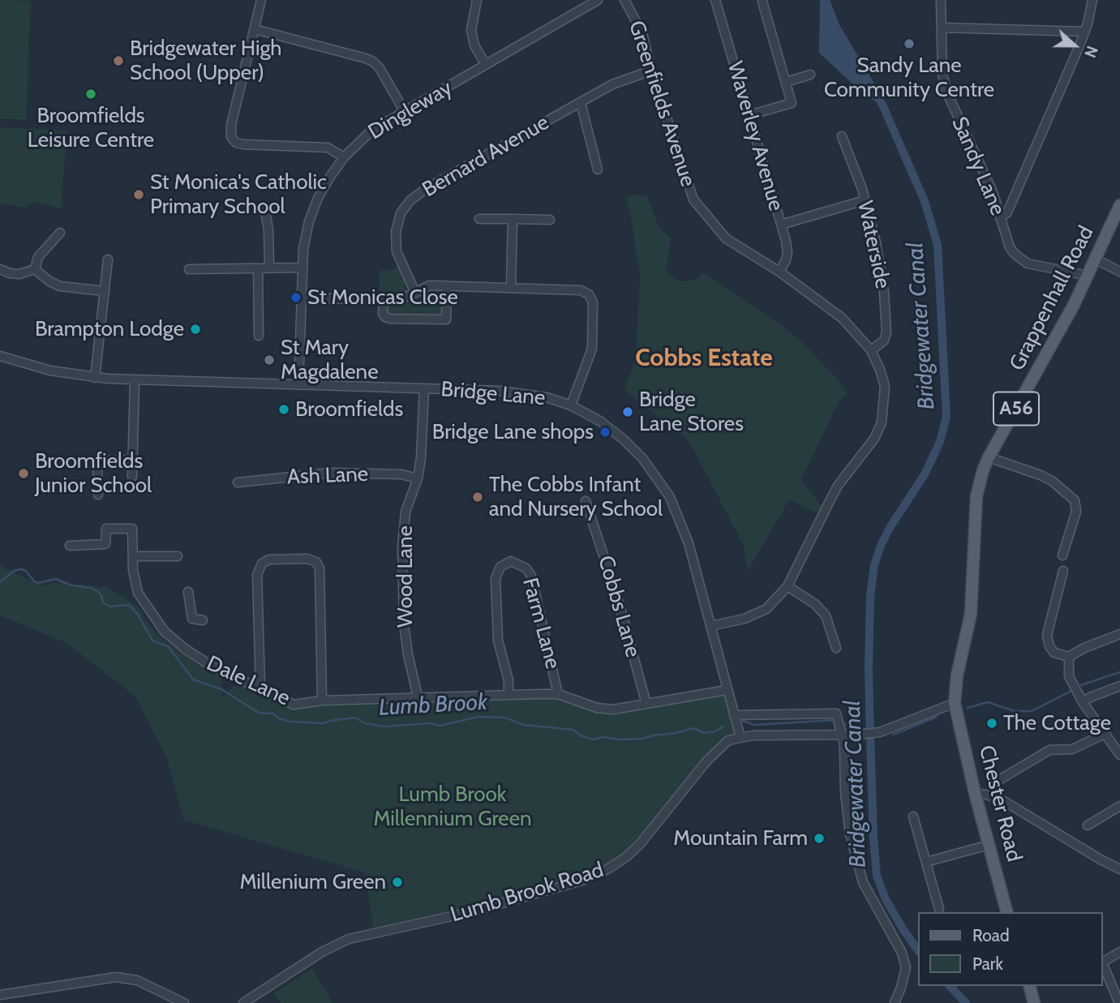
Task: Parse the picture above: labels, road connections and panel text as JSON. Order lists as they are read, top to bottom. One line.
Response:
{"streets":{"main road":["Grappenhall Road","A56","Chester Road"],"street":["Greenfields Avenue","Dingleway","Waverley Avenue","Bernard Avenue","Sandy Lane","Waterside","Bridge Lane","Ash Lane","Wood Lane","Cobbs Lane","Farm Lane","Dale Lane","Lumb Brook Road"]},"crossings":[["Greenfields Avenue","Waverley Avenue"],["Greenfields Avenue","Bernard Avenue"],["Greenfields Avenue","Waterside"],["Greenfields Avenue","Bridge Lane"],["Dingleway","Bridge Lane"],["Sandy Lane","Grappenhall Road"],["Grappenhall Road","Chester Road"],["Grappenhall Road","Lumb Brook Road"],["Bridge Lane","Wood Lane"],["Bridge Lane","Dale Lane"],["Bridge Lane","Lumb Brook Road"],["Ash Lane","Wood Lane"],["Wood Lane","Dale Lane"],["Cobbs Lane","Dale Lane"],["Farm Lane","Dale Lane"],["Chester Road","Lumb Brook Road"]],"districts":["Cobbs Estate"],"water":["Bridgewater Canal","Lumb Brook"],"parks":["Lumb Brook Millennium Green"],"places":["Sandy Lane Community Centre","Bridgewater High School (Upper)","Broomfields Leisure Centre","St Monica's Catholic Primary School","St Monicas Close","Brampton Lodge","St Mary Magdalene","Broomfields","Bridge Lane Stores","Bridge Lane shops","Broomfields Junior School","The Cobbs Infant and Nursery School","The Cottage","Mountain Farm","Millenium Green"],"legend":["Road","Park"],"north":"right"}
